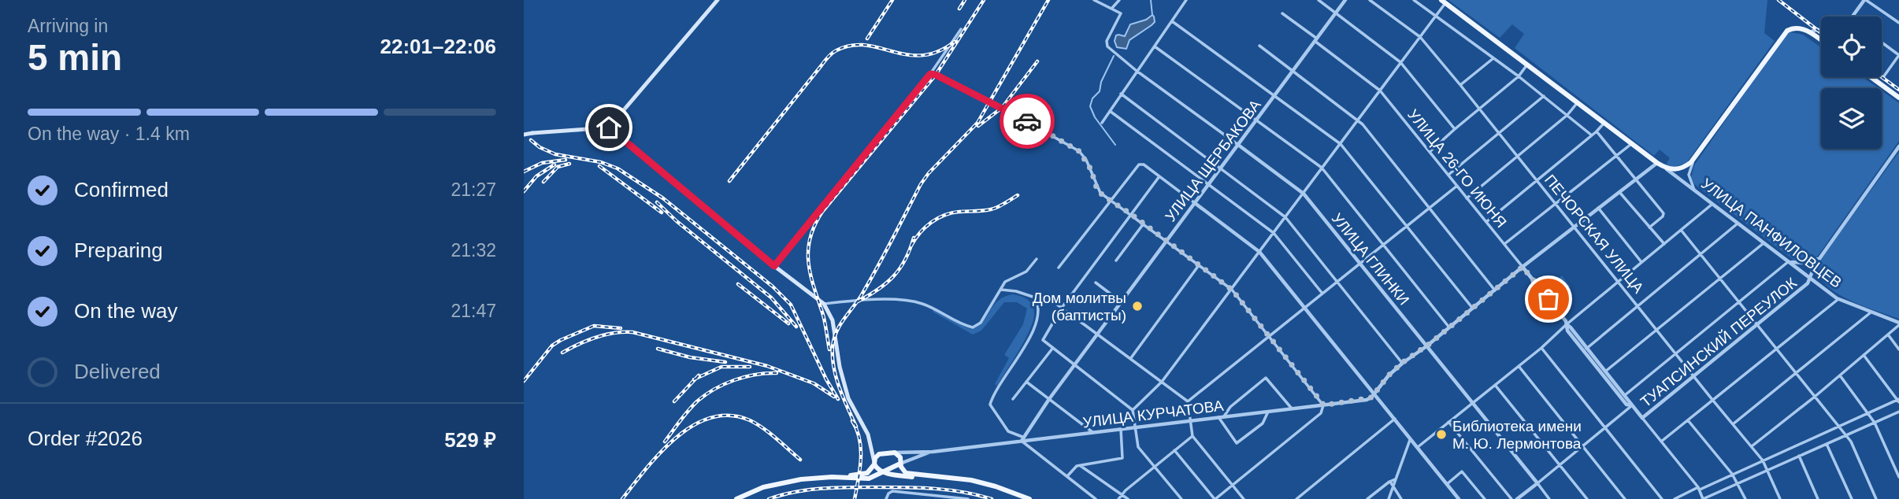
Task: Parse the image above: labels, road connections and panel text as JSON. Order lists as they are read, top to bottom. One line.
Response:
{"streets":{"street":["УЛИЦА ЩЕРБАКОВА","УЛИЦА 26-ГО ИЮНЯ","УЛИЦА ПАНФИЛОВЦЕВ","ПЕЧОРСКАЯ УЛИЦА","УЛИЦА ГЛИНКИ","ТУАПСИНСКИЙ ПЕРЕУЛОК","УЛИЦА КУРЧАТОВА"]},"crossings":[["УЛИЦА ЩЕРБАКОВА","УЛИЦА 26-ГО ИЮНЯ"],["УЛИЦА ЩЕРБАКОВА","УЛИЦА ГЛИНКИ"],["УЛИЦА ЩЕРБАКОВА","УЛИЦА КУРЧАТОВА"],["УЛИЦА 26-ГО ИЮНЯ","ТУАПСИНСКИЙ ПЕРЕУЛОК"],["УЛИЦА ПАНФИЛОВЦЕВ","ТУАПСИНСКИЙ ПЕРЕУЛОК"],["ПЕЧОРСКАЯ УЛИЦА","ТУАПСИНСКИЙ ПЕРЕУЛОК"]],"places":["Дом молитвы (баптисты)","Библиотека имени М. Ю. Лермонтова"],"page":{"heading":["5 min","Arriving in","22:01–22:06"],"panel":["Order #2026","529 ₽"],"bar":"On the way · 1.4 km","list":[["Confirmed","21:27"],["Preparing","21:32"],["On the way","21:47"],"Delivered"]}}
